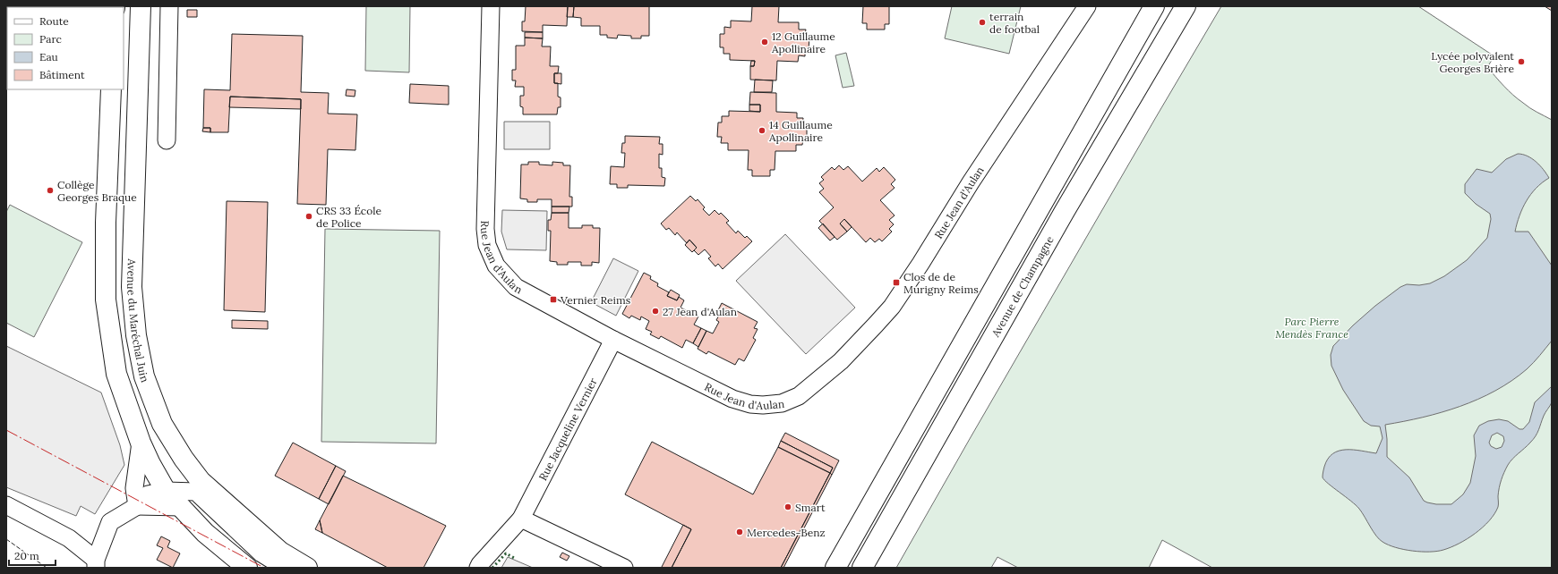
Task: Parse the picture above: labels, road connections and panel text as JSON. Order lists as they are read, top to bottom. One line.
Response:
{"streets":{"main road":["Avenue de Champagne","Avenue du Maréchal Juin"],"street":["Rue Jean d'Aulan","Rue Jacqueline Vernier"]},"crossings":[["Rue Jean d'Aulan","Rue Jacqueline Vernier"]],"parks":["Parc Pierre Mendès France"],"places":{"other":["terrain de footbal","12 Guillaume Apollinaire","Lycée polyvalent Georges Brière","14 Guillaume Apollinaire","Collège Georges Braque","CRS 33 École de Police","27 Jean d'Aulan","Smart","Mercedes-Benz"],"transit":["Clos de de Murigny Reims","Vernier Reims"]},"legend":["Route","Parc","Eau","Bâtiment"],"scale_bar":"20 m"}
